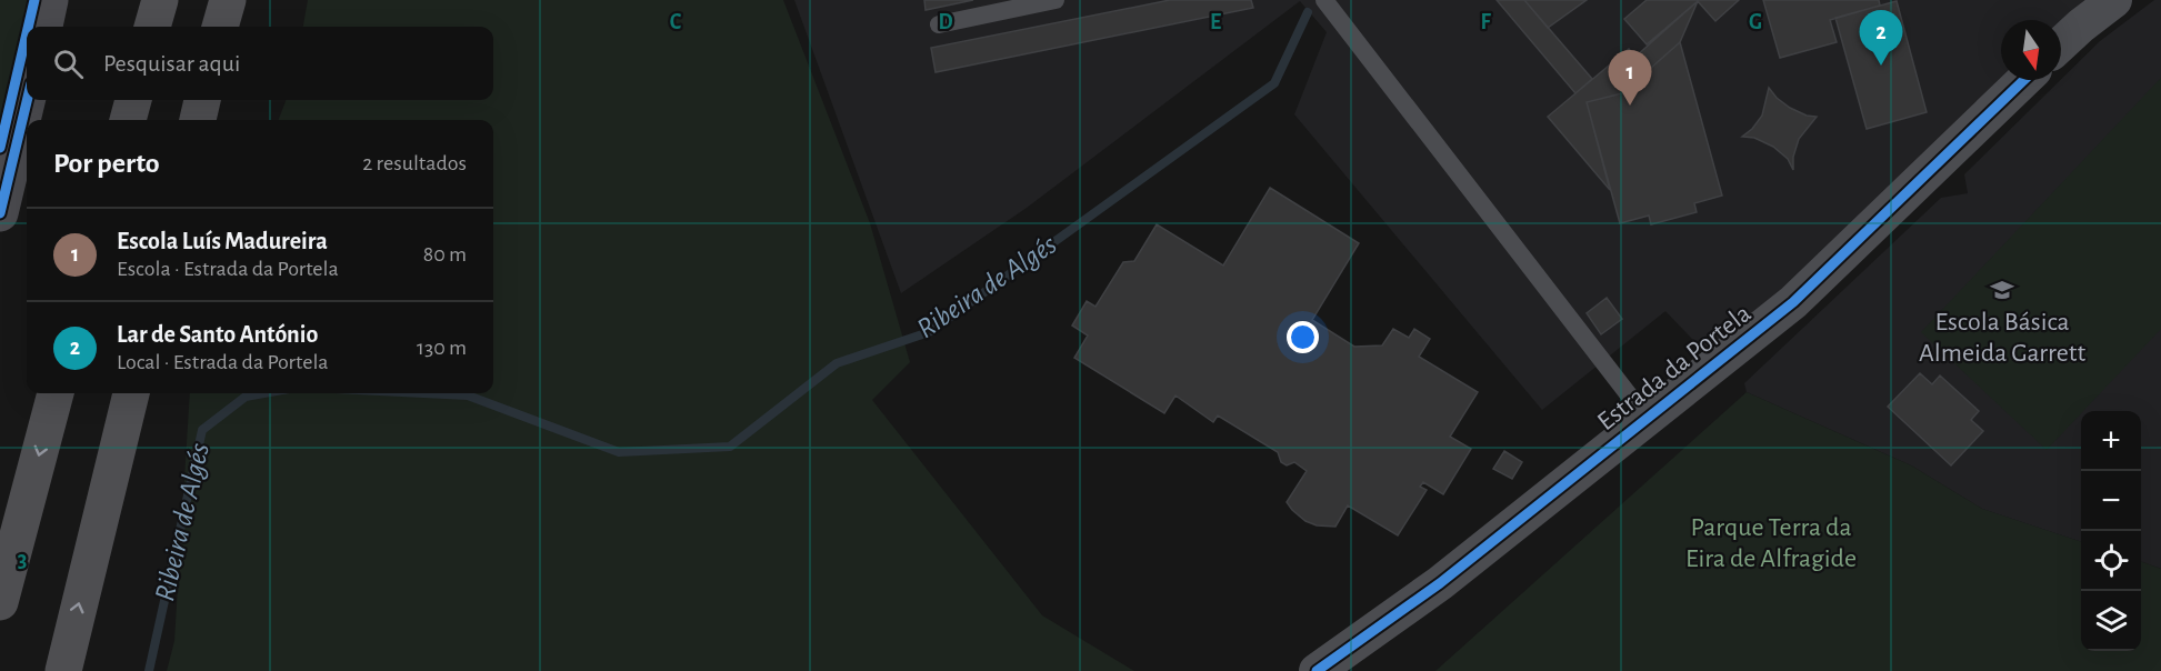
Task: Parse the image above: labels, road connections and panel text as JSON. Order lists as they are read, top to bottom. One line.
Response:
{"streets":{"street":["Estrada da Portela"]},"water":["Ribeira de Algés"],"parks":["Parque Terra da Eira de Alfragide"],"places":{"school or university":["Escola Básica Almeida Garrett"]},"north":"bottom","page":{"pins":["2","1"],"search":"Pesquisar aqui","heading":["Por perto","2 resultados"],"list":[{"mark":"1","name":"Escola Luís Madureira","note":"Escola · Estrada da Portela","value":"80 m"},{"mark":"2","name":"Lar de Santo António","note":"Local · Estrada da Portela","value":"130 m"}],"map_buttons":["+","−"]},"grid":{"columns":["C","D","E","F","G"],"rows":["3"]}}
